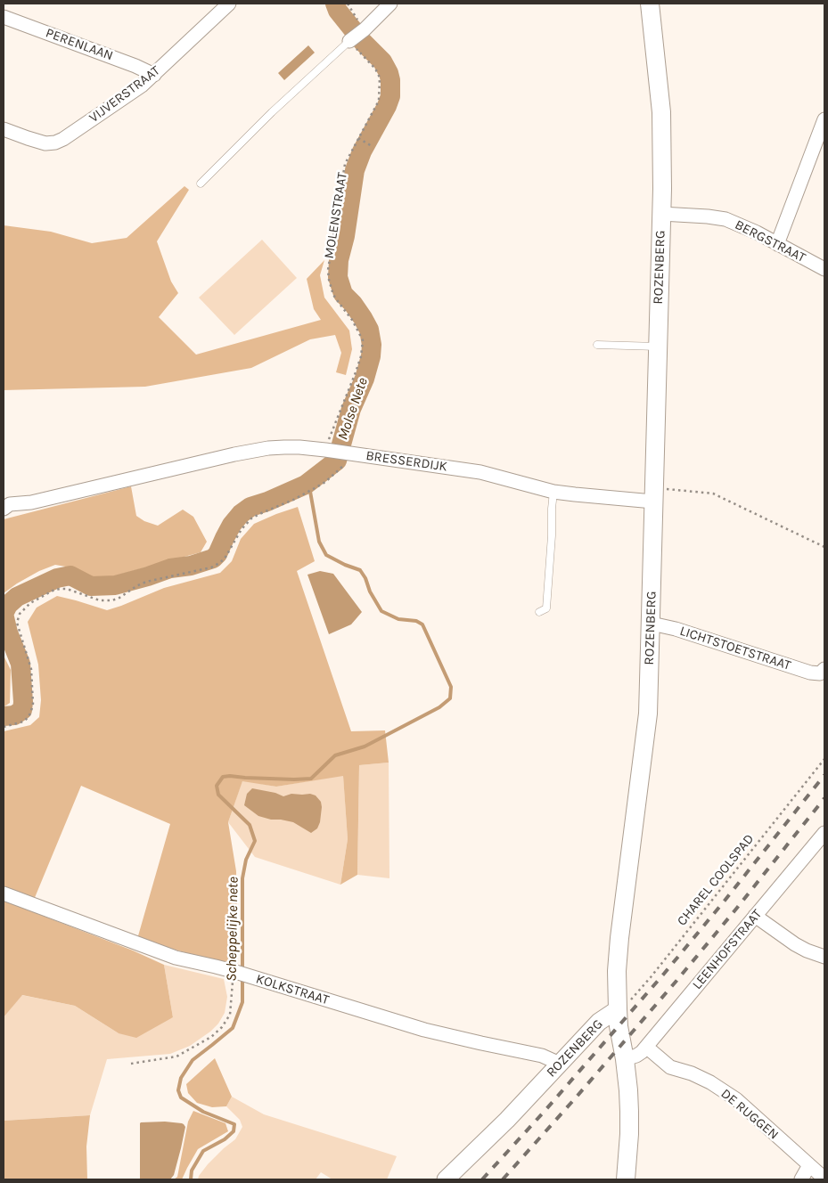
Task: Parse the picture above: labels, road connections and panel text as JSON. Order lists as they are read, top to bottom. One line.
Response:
{"streets":{"main road":["ROZENBERG"],"street":["PERENLAAN","VIJVERSTRAAT","BERGSTRAAT","BRESSERDIJK","LICHTSTOETSTRAAT","LEENHOFSTRAAT","KOLKSTRAAT","DE RUGGEN"],"path":["MOLENSTRAAT","CHAREL COOLSPAD"]},"crossings":[["PERENLAAN","VIJVERSTRAAT"],["MOLENSTRAAT","BRESSERDIJK"],["BERGSTRAAT","ROZENBERG"],["ROZENBERG","BRESSERDIJK"],["ROZENBERG","LICHTSTOETSTRAAT"],["ROZENBERG","CHAREL COOLSPAD"],["ROZENBERG","KOLKSTRAAT"],["LEENHOFSTRAAT","DE RUGGEN"]],"water":["Molse Nete","Scheppelijke nete"]}
